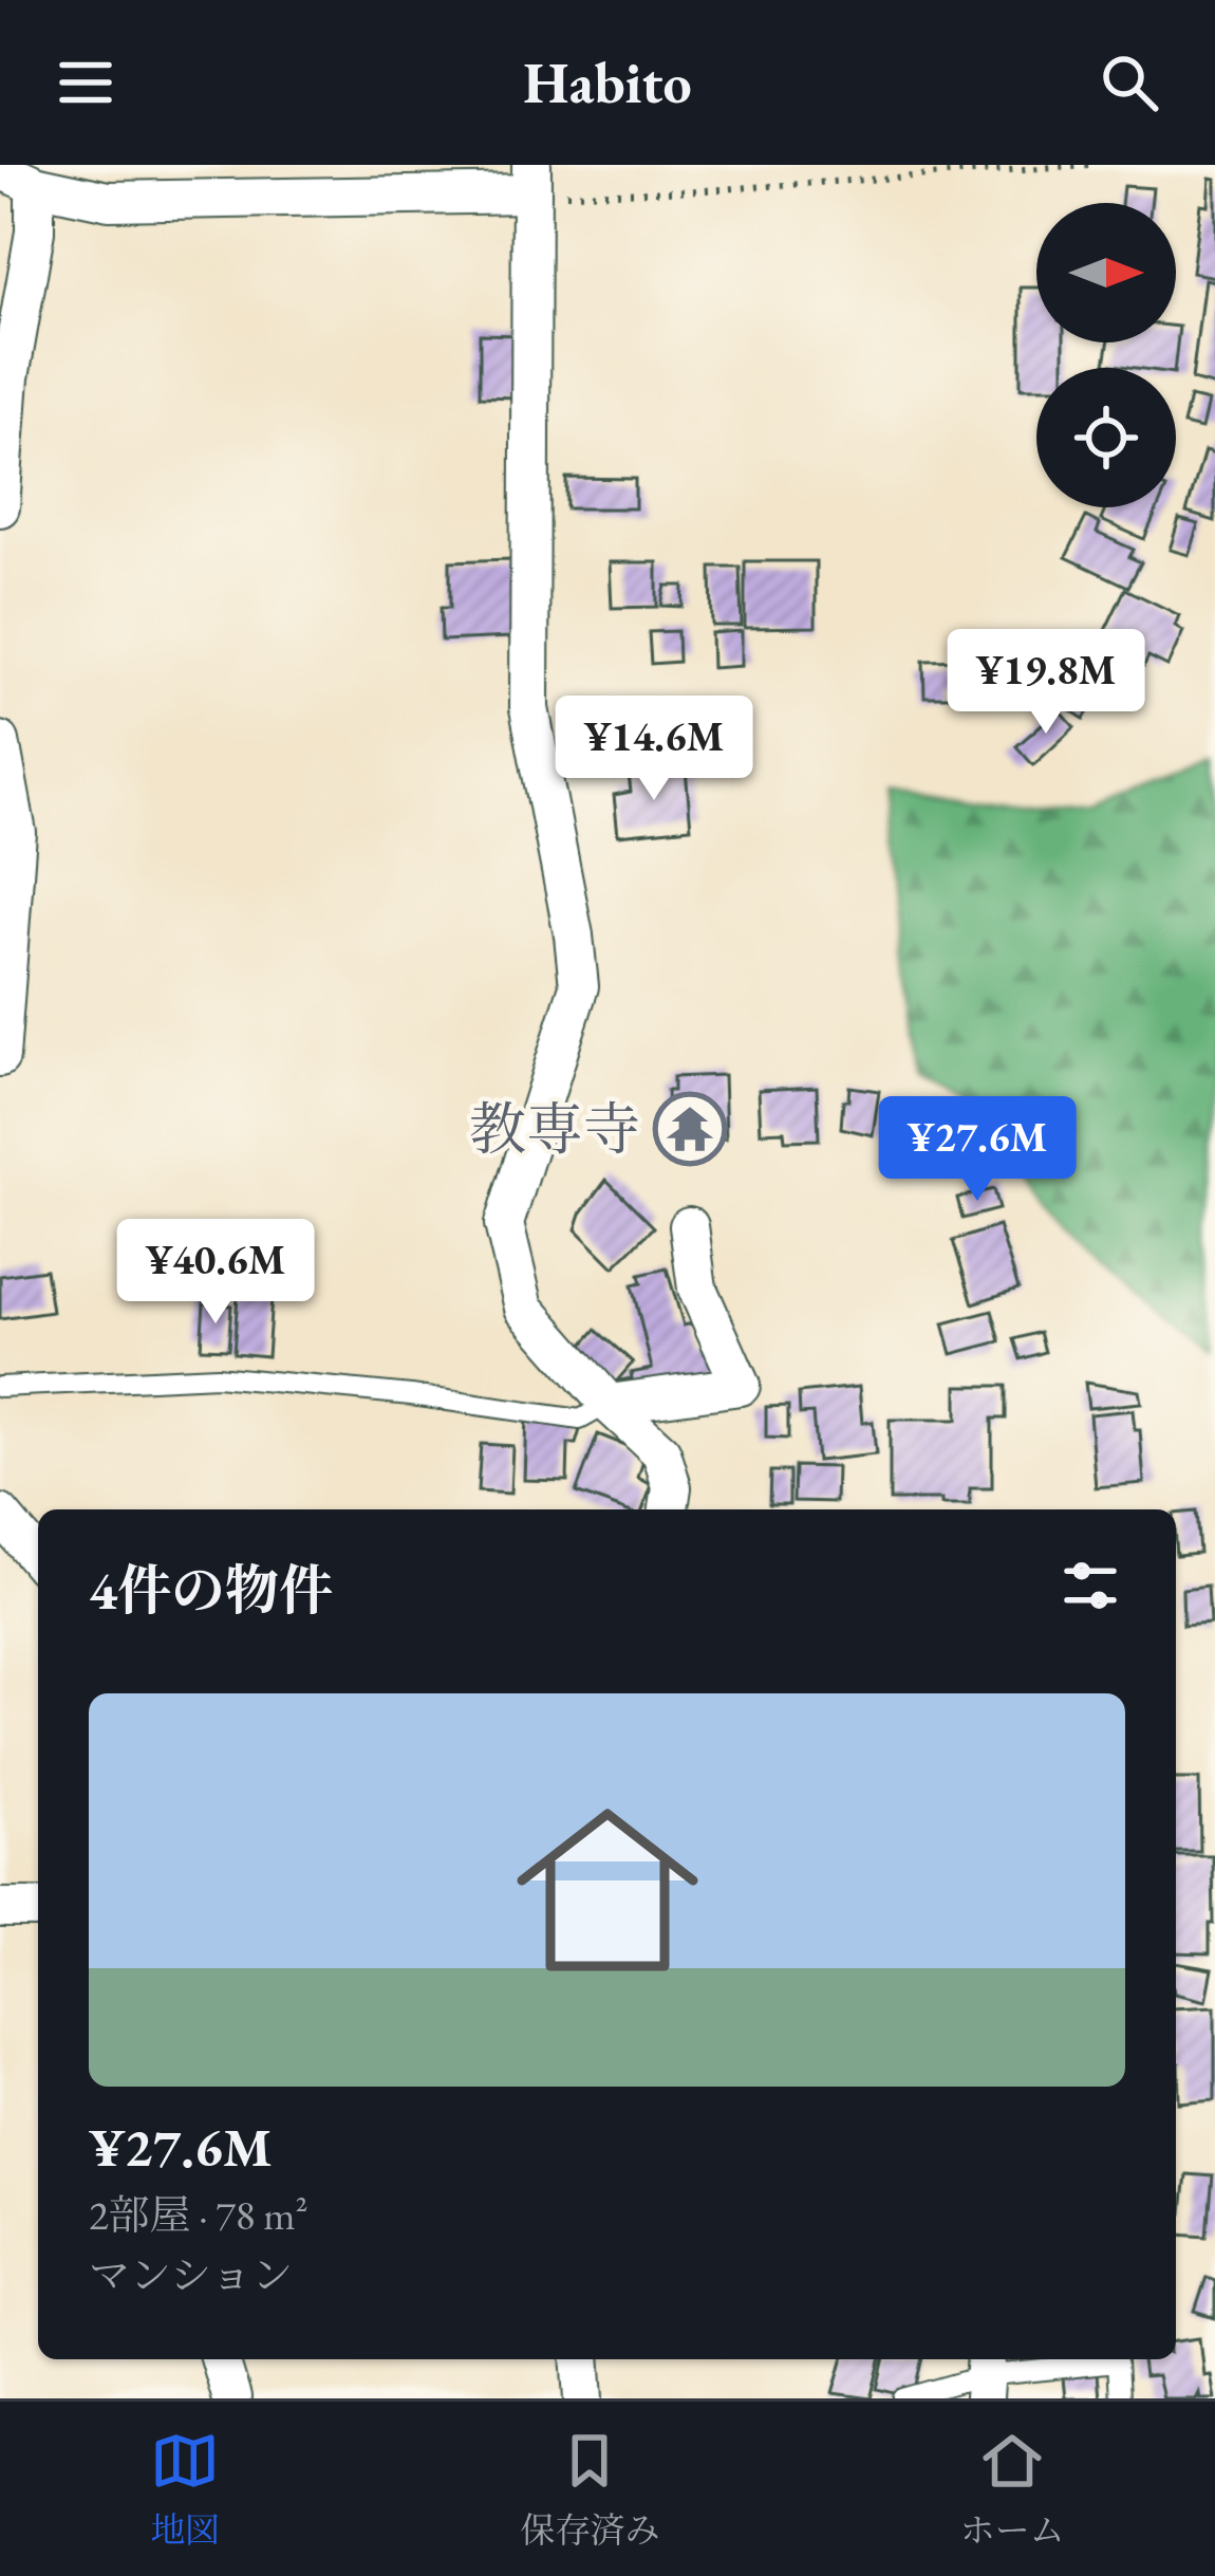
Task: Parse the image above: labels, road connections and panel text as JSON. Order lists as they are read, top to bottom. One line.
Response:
{"places":{"temple":["教専寺"]},"north":"right","page":{"header":"Habito","price":["¥19.8M","¥14.6M","¥27.6M","¥40.6M"],"heading":"4件の物件","list":[{"name":"¥27.6M","note":"2部屋 · 78 m² · マンション"}],"tabs":["地図","保存済み","ホーム"]}}
